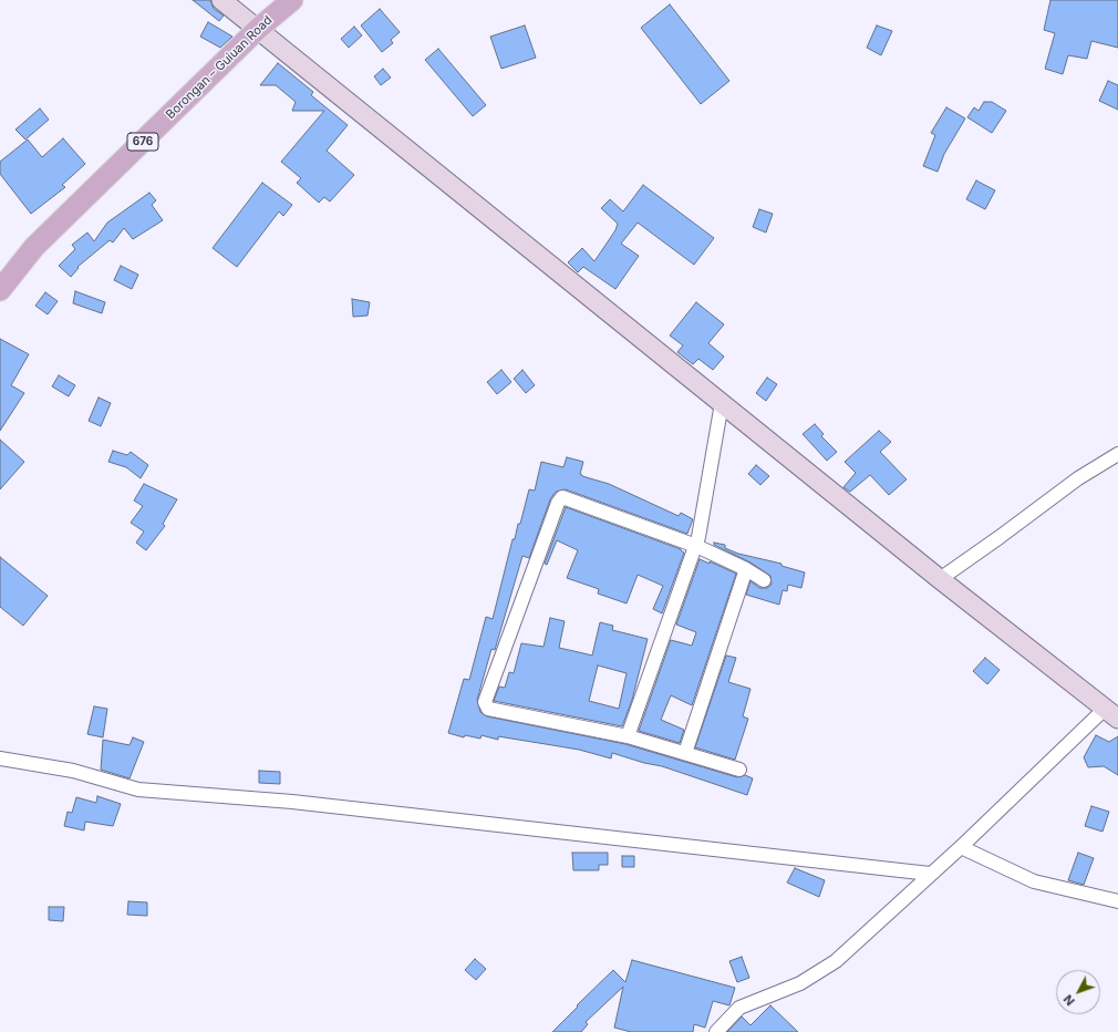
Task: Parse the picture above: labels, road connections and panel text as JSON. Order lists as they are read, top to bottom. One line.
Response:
{"streets":{"main road":["Borongan – Guiuan Road","676"]},"north":"bottom left"}
